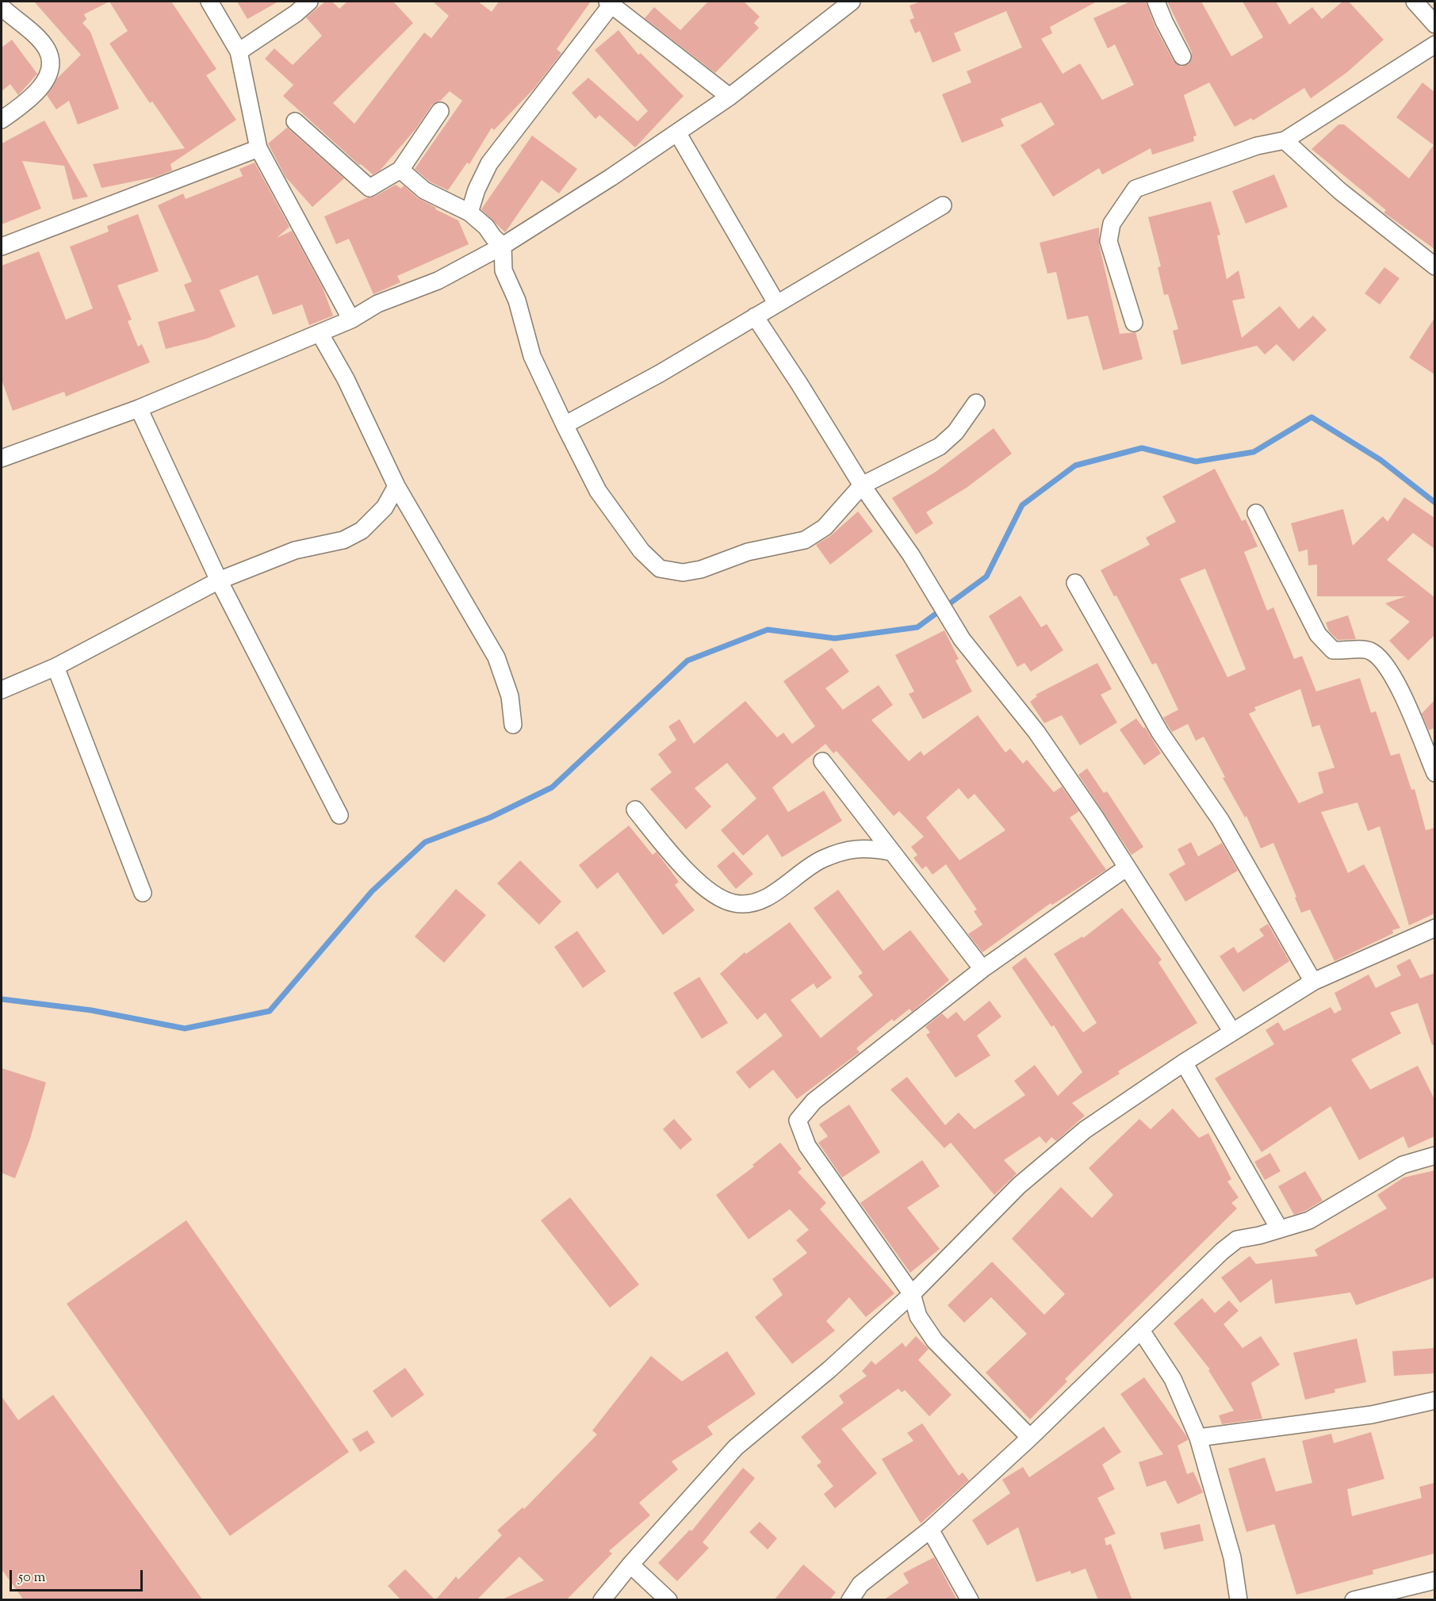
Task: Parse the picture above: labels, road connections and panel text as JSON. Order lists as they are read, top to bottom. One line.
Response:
{"scale_bar":"50 m"}
